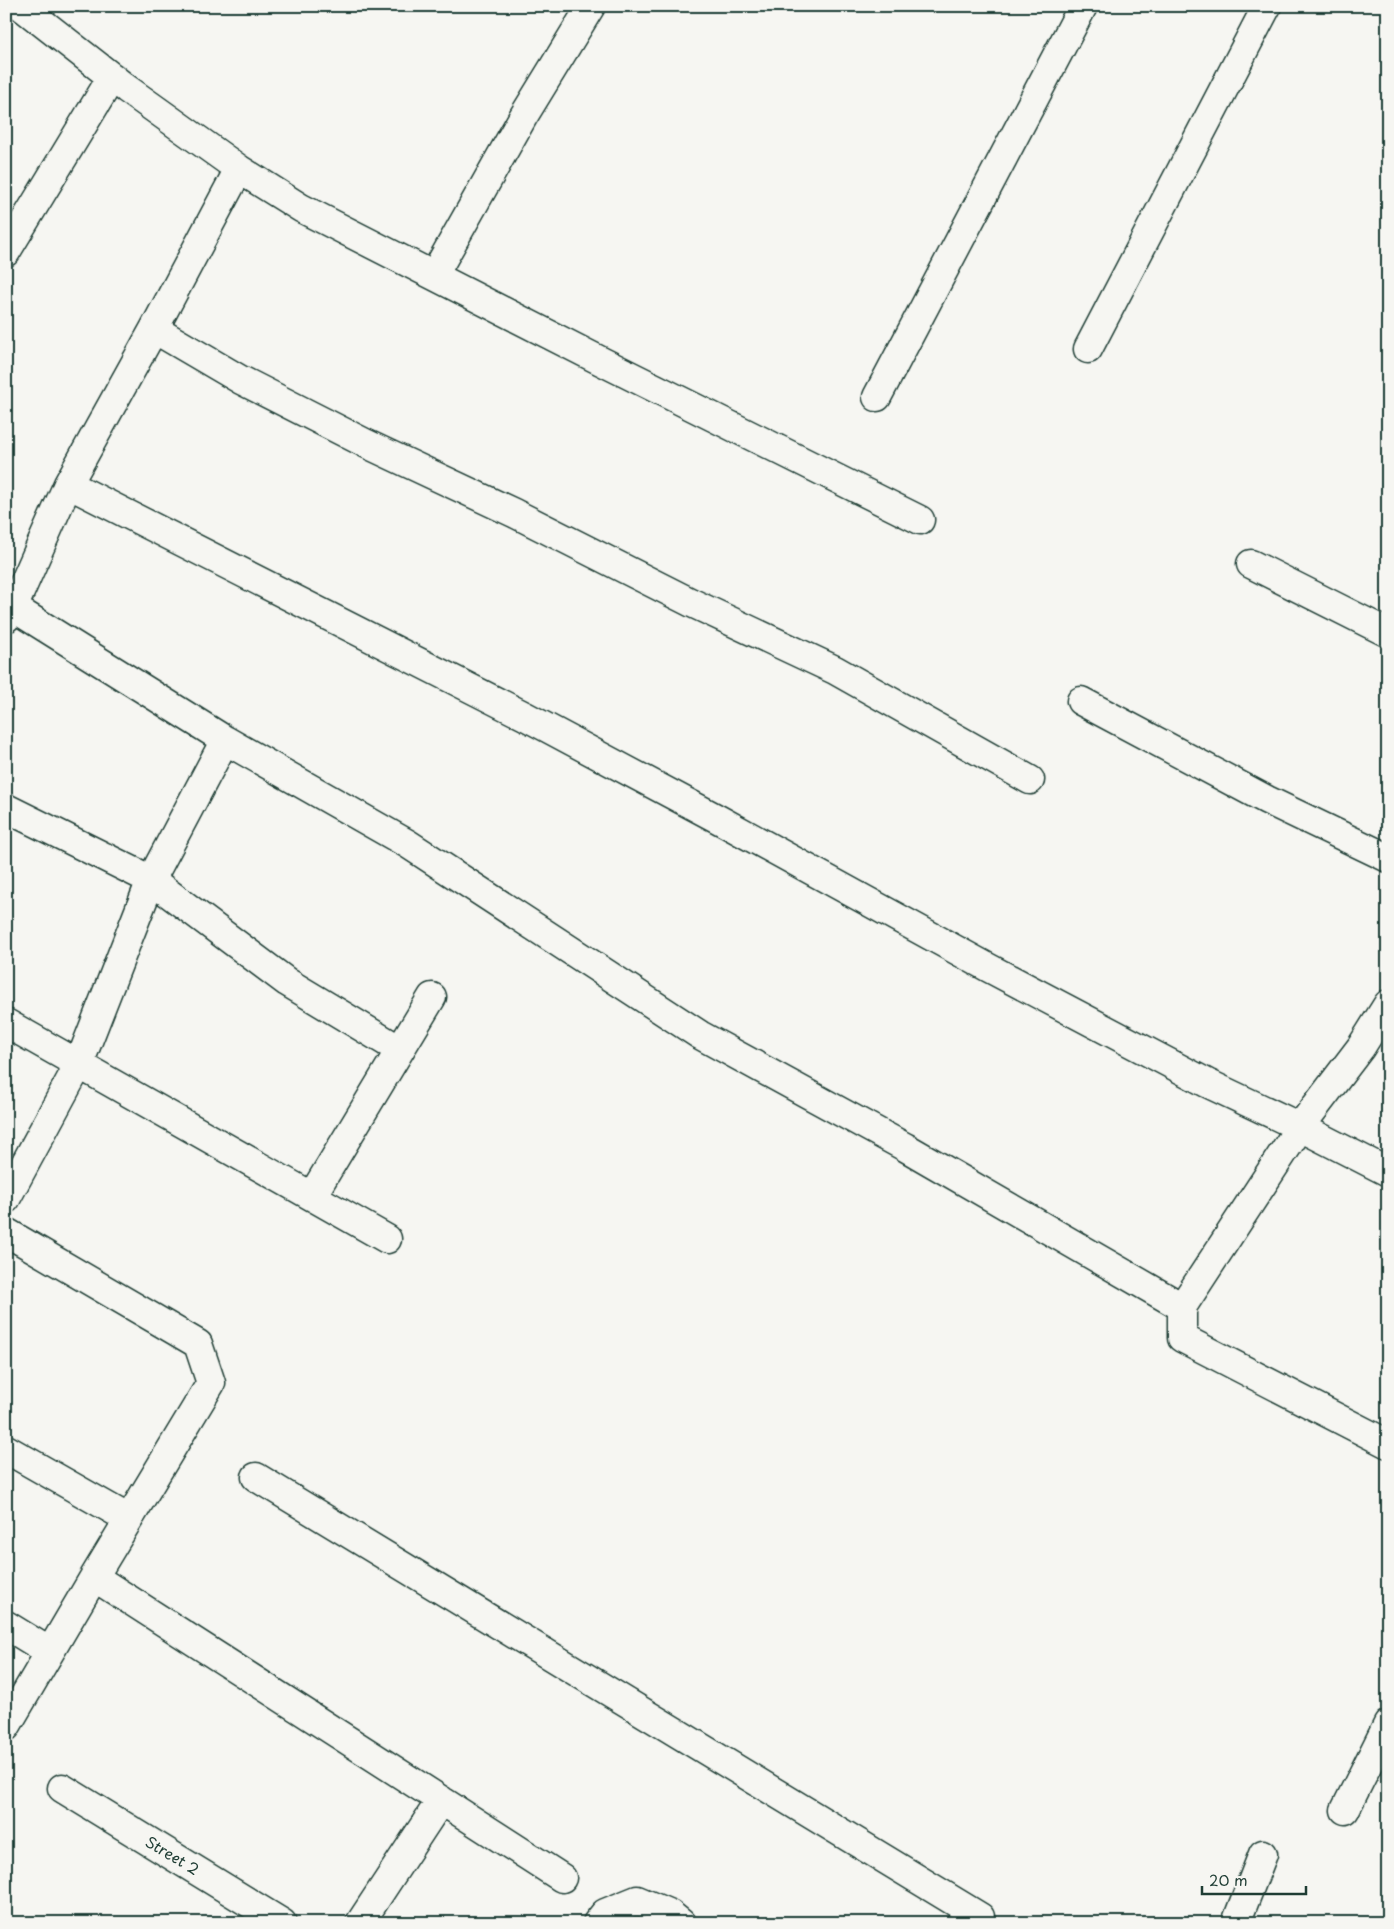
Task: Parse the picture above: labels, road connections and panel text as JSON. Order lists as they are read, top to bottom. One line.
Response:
{"streets":{"street":["Street 2"]},"scale_bar":"20 m"}
